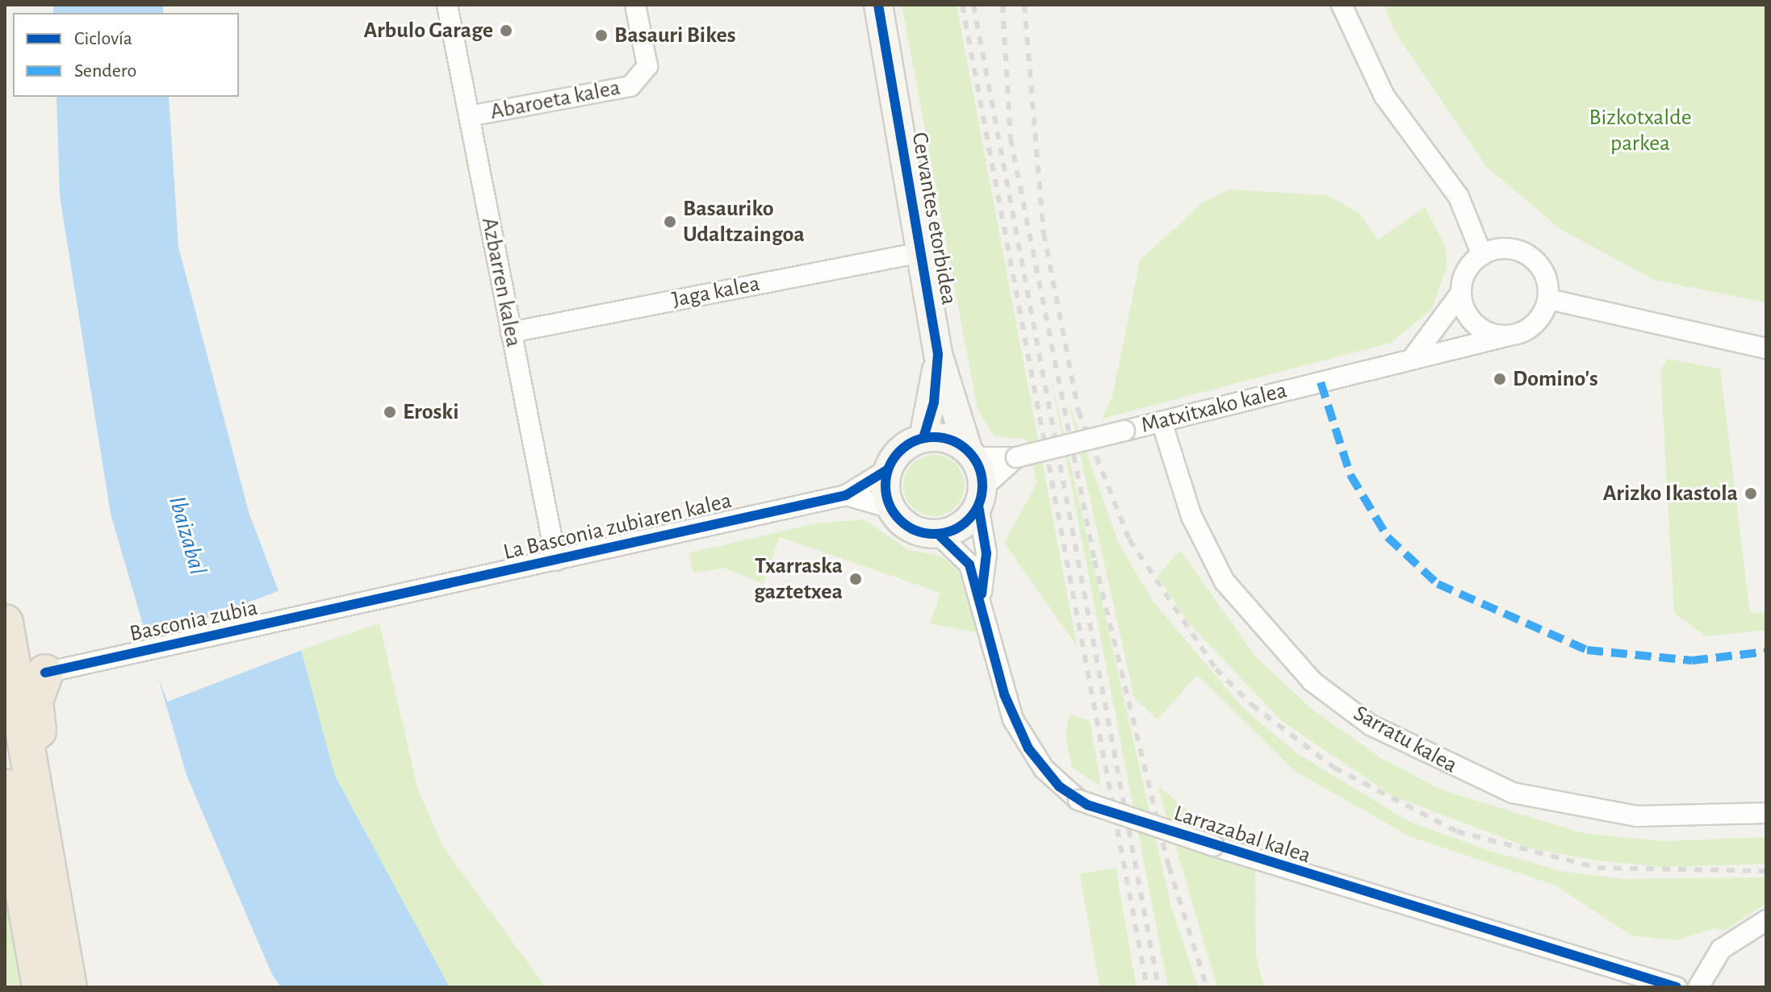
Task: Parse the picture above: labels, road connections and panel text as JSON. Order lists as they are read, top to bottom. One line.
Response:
{"streets":{"street":["Abaroeta kalea","Cervantes etorbidea","Azbarren kalea","Jaga kalea","Matxitxako kalea","La Basconia zubiaren kalea","Basconia zubia","Sarratu kalea","Larrazabal kalea"]},"crossings":[["Abaroeta kalea","Azbarren kalea"],["Cervantes etorbidea","Jaga kalea"],["Cervantes etorbidea","Matxitxako kalea"],["Cervantes etorbidea","La Basconia zubiaren kalea"],["Azbarren kalea","Jaga kalea"],["Azbarren kalea","La Basconia zubiaren kalea"],["Matxitxako kalea","La Basconia zubiaren kalea"],["Matxitxako kalea","Sarratu kalea"],["La Basconia zubiaren kalea","Basconia zubia"]],"water":["Ibaizabal"],"parks":["Bizkotxalde parkea"],"places":["Arbulo Garage","Basauri Bikes","Basauriko Udaltzaingoa","Domino's","Eroski","Arizko Ikastola","Txarraska gaztetxea"],"legend":["Ciclovía","Sendero"]}
